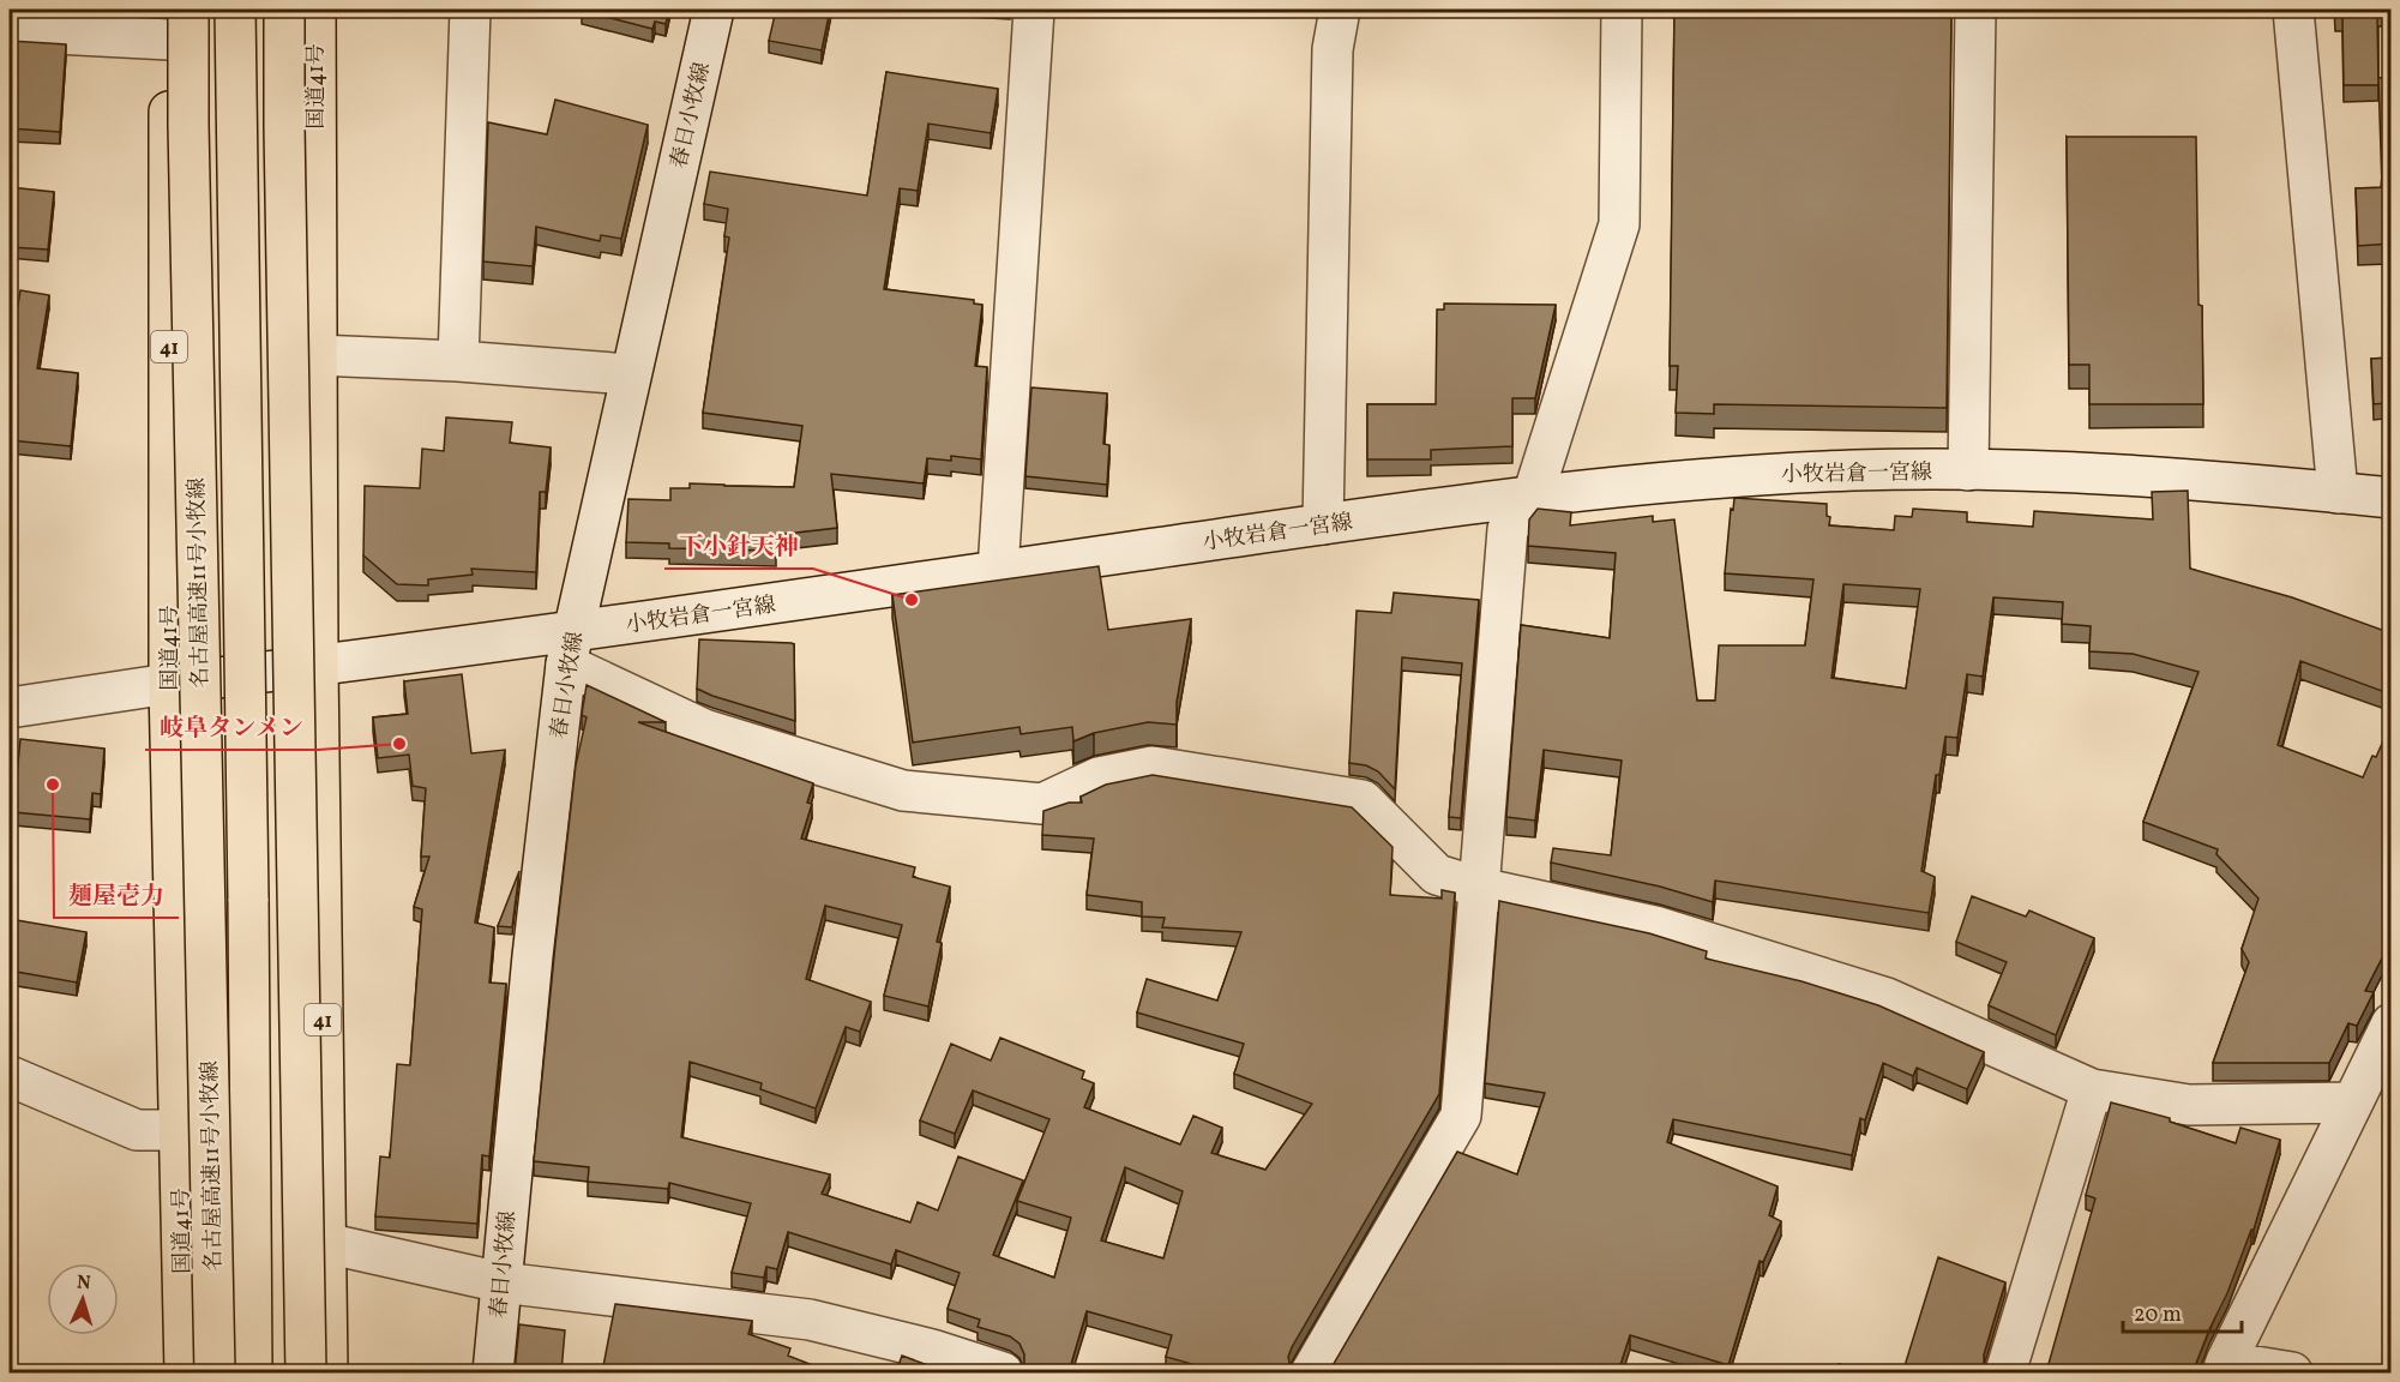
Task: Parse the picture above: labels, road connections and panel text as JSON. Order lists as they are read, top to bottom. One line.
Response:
{"streets":{"highway":["国道41号","41","名古屋高速11号小牧線"],"street":["春日小牧線","小牧岩倉一宮線"]},"crossings":[["国道41号","小牧岩倉一宮線"],["国道41号","名古屋高速11号小牧線"],["春日小牧線","小牧岩倉一宮線"]],"places":["下小針天神","岐阜タンメン","麺屋壱力"],"scale_bar":"20 m","north":"top"}
